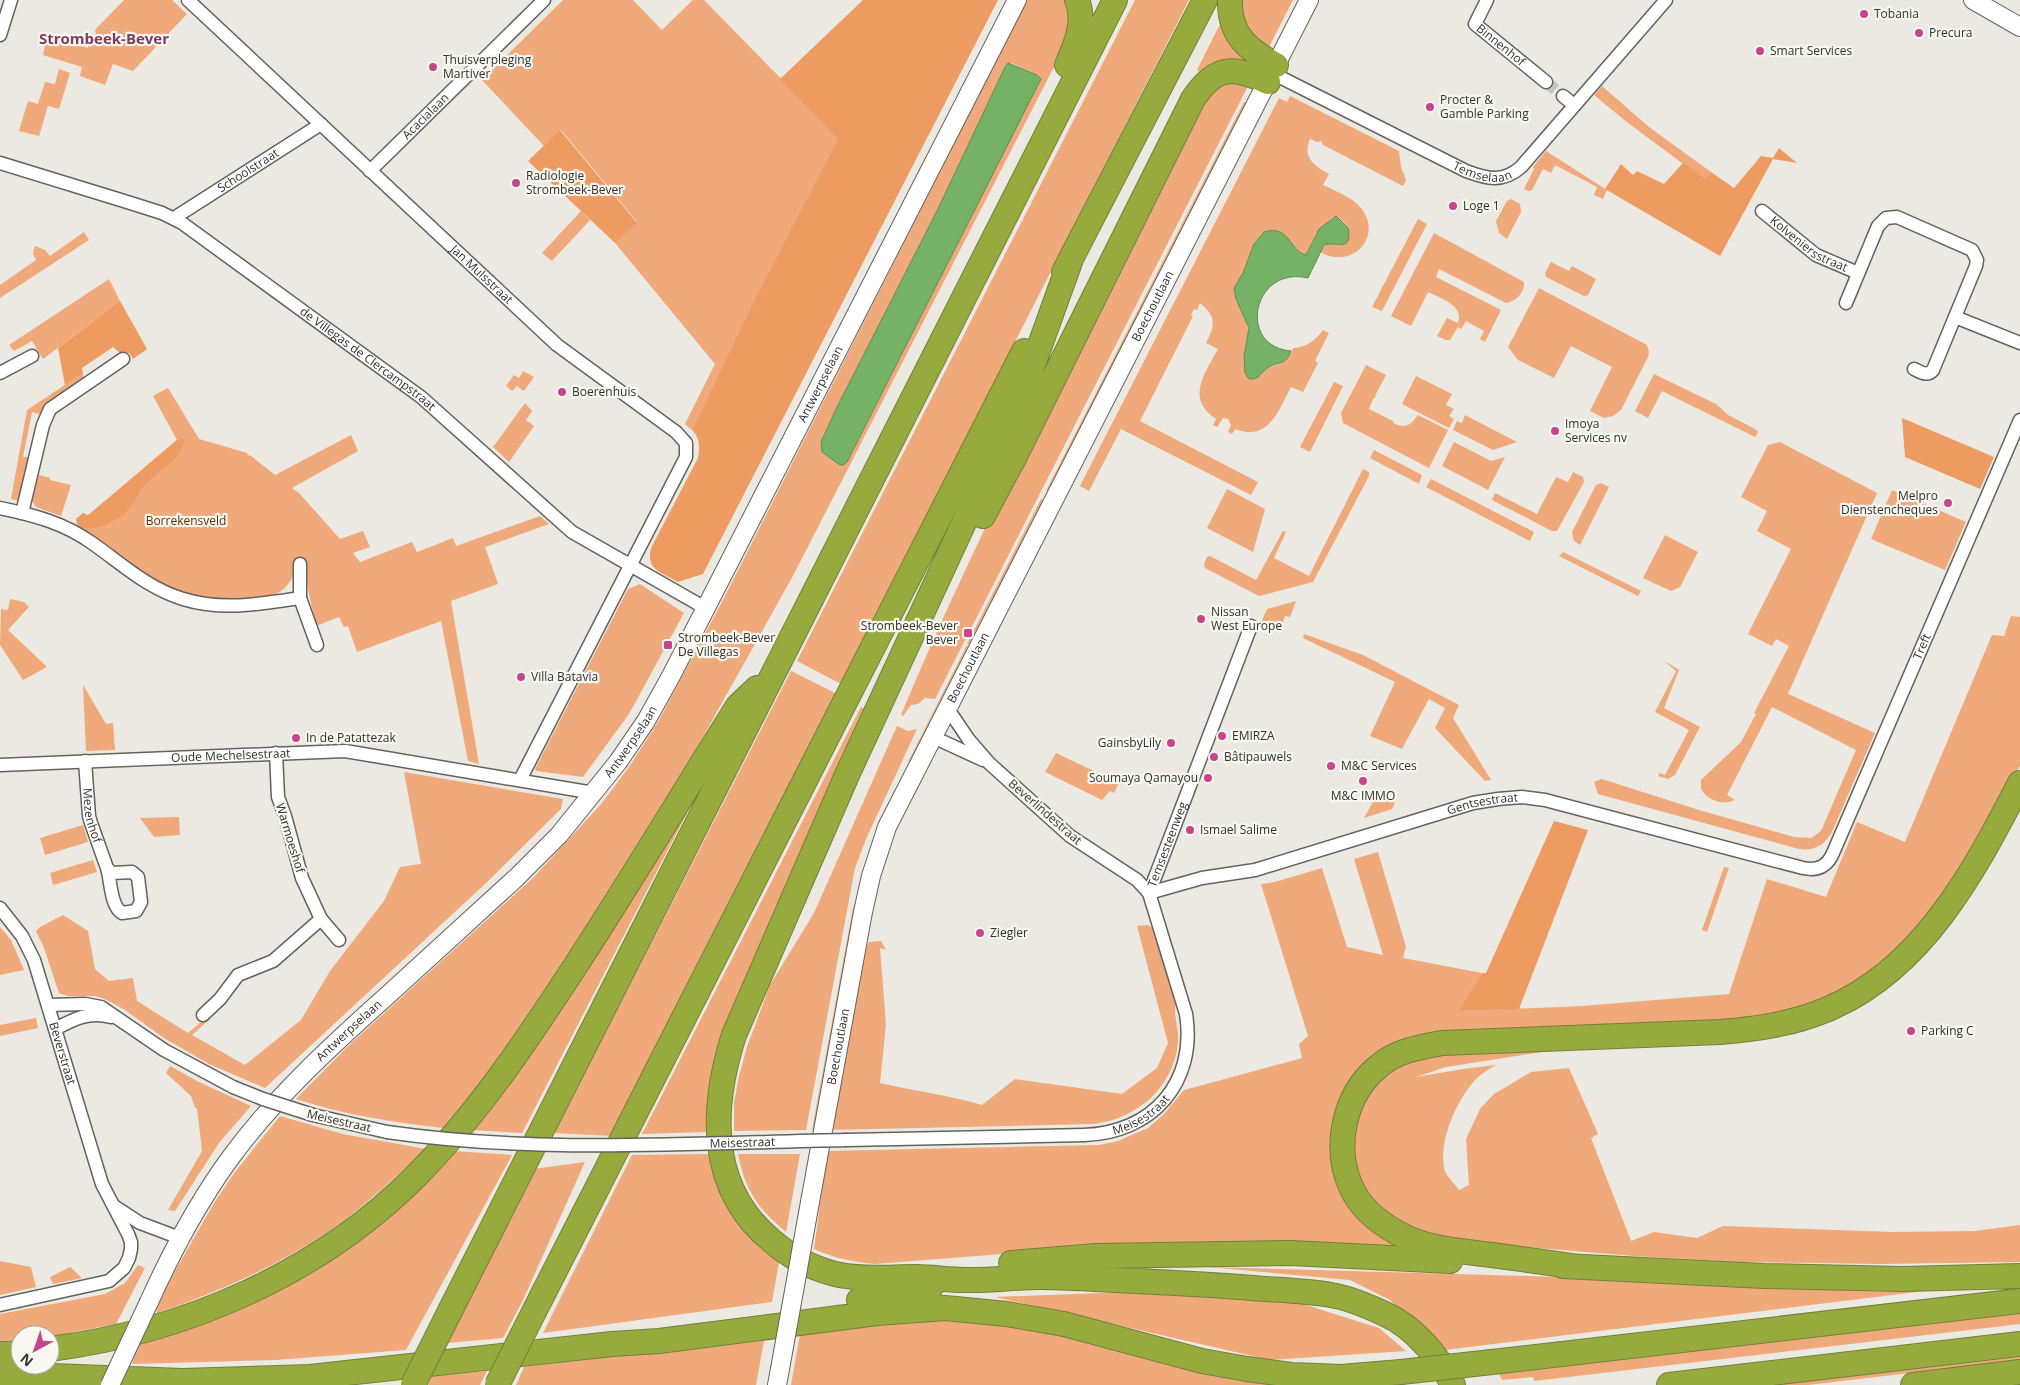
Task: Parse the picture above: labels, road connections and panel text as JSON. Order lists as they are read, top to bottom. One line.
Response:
{"streets":{"main road":["Boechoutlaan","Antwerpselaan"],"street":["Binnenhof","Acacialaan","Temselaan","Schoolstraat","Kolveniersstraat","Jan Mulsstraat","de Villegas de Clercampstraat","Treft","Oude Mechelsestraat","Gentsestraat","Beverlindestraat","Mezenhof","Warmoeshof","Temsesteenweg","Beverstraat","Meisestraat"]},"crossings":[["Acacialaan","Jan Mulsstraat"],["Temselaan","Boechoutlaan"],["Schoolstraat","Jan Mulsstraat"],["Schoolstraat","de Villegas de Clercampstraat"],["Jan Mulsstraat","de Villegas de Clercampstraat"],["Boechoutlaan","Beverlindestraat"],["de Villegas de Clercampstraat","Antwerpselaan"],["Antwerpselaan","Oude Mechelsestraat"],["Treft","Gentsestraat"],["Oude Mechelsestraat","Mezenhof"],["Oude Mechelsestraat","Warmoeshof"],["Gentsestraat","Beverlindestraat"],["Gentsestraat","Temsesteenweg"],["Gentsestraat","Meisestraat"],["Beverlindestraat","Temsesteenweg"],["Beverlindestraat","Meisestraat"],["Temsesteenweg","Meisestraat"],["Beverstraat","Meisestraat"]],"districts":["Strombeek-Bever"],"parks":["Borrekensveld"],"places":{"other":["Tobania","Precura","Smart Services","Thuisverpleging Martiver","Procter & Gamble Parking","Radiologie Strombeek-Bever","Loge 1","Boerenhuis","Imoya Services nv","Melpro Dienstencheques","Nissan West Europe","Villa Batavia","EMIRZA","In de Patattezak","GainsbyLily","Bâtipauwels","M&C Services","Soumaya Qamayou","M&C IMMO","Ismael Salime","Ziegler","Parking C"],"transit":["Strombeek-Bever Bever","Strombeek-Bever De Villegas"]},"north":"bottom left"}
